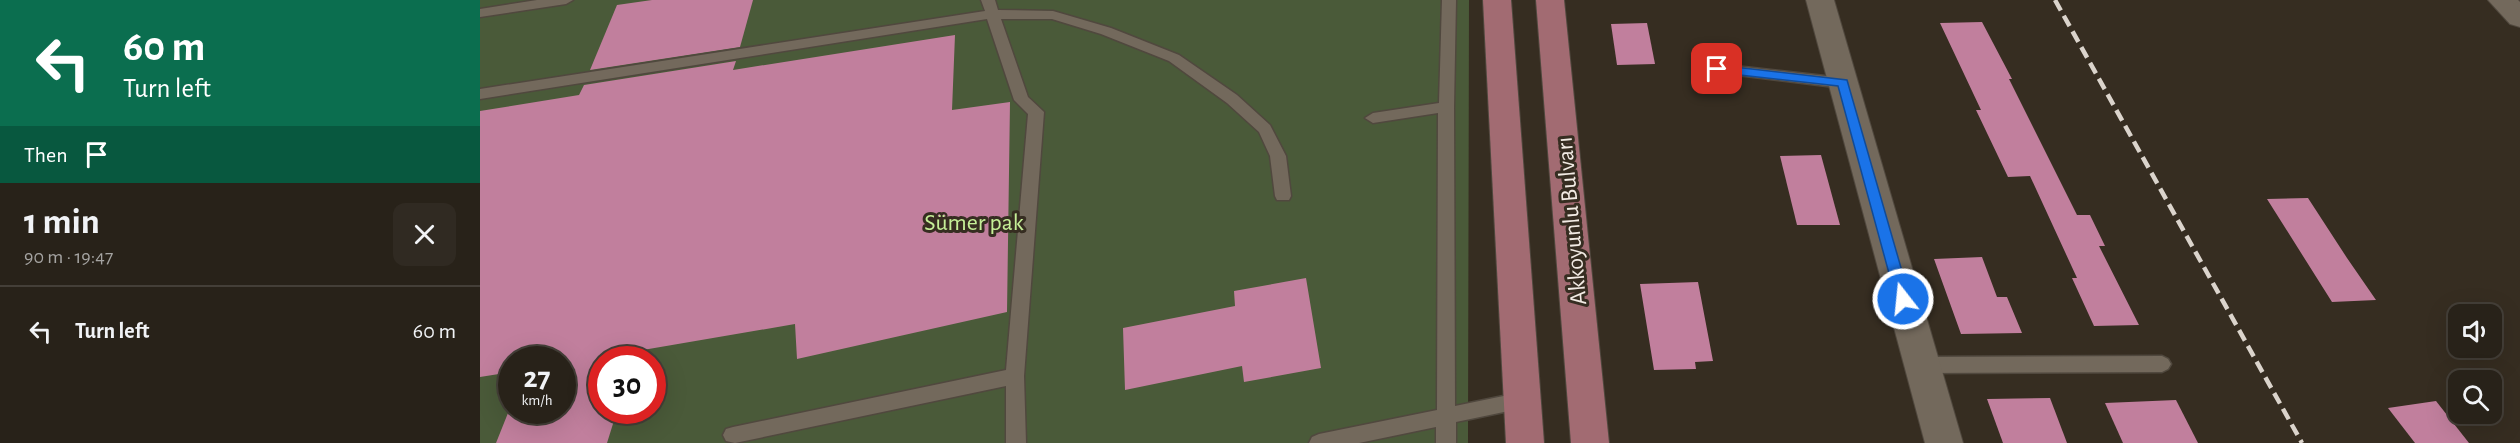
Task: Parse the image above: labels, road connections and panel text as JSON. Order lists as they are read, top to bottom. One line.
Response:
{"streets":{"main road":["Akkoyunlu Bulvarı"]},"parks":["Sümer pak"],"page":{"turn":["60 m","Turn left"],"then":"Then","heading":["1 min","90 m · 19:47"],"list":[{"name":"Turn left","value":"60 m"}],"speed":"27 km/h","limit":"30"}}
